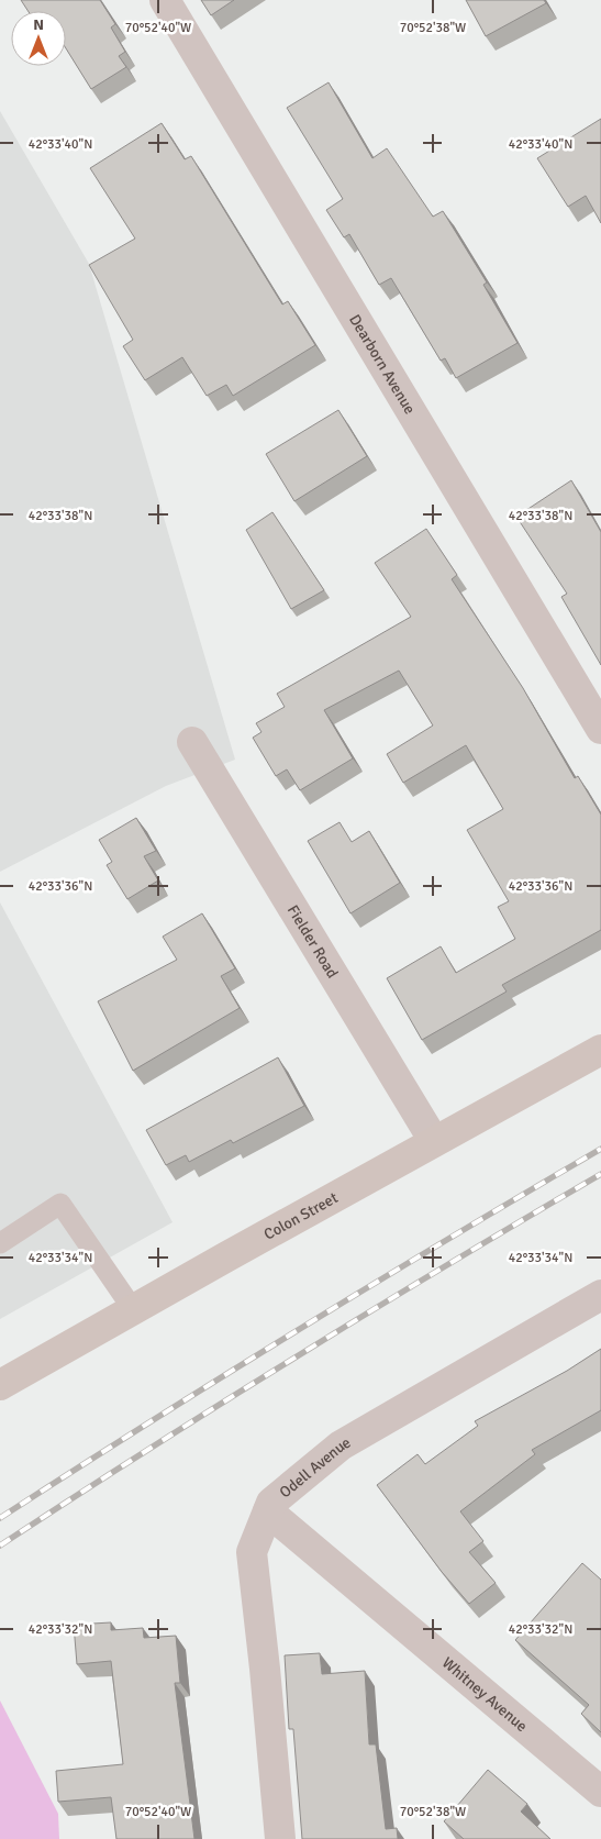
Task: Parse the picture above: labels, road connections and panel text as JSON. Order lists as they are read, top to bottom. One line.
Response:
{"streets":{"main road":["Colon Street"],"street":["Dearborn Avenue","Fielder Road","Odell Avenue","Whitney Avenue"]},"crossings":[["Fielder Road","Colon Street"],["Odell Avenue","Whitney Avenue"]],"north":"top","coordinates":["70°52'40\"W","70°52'38\"W","42°33'40\"N","42°33'38\"N","42°33'36\"N","42°33'34\"N","42°33'32\"N"]}
